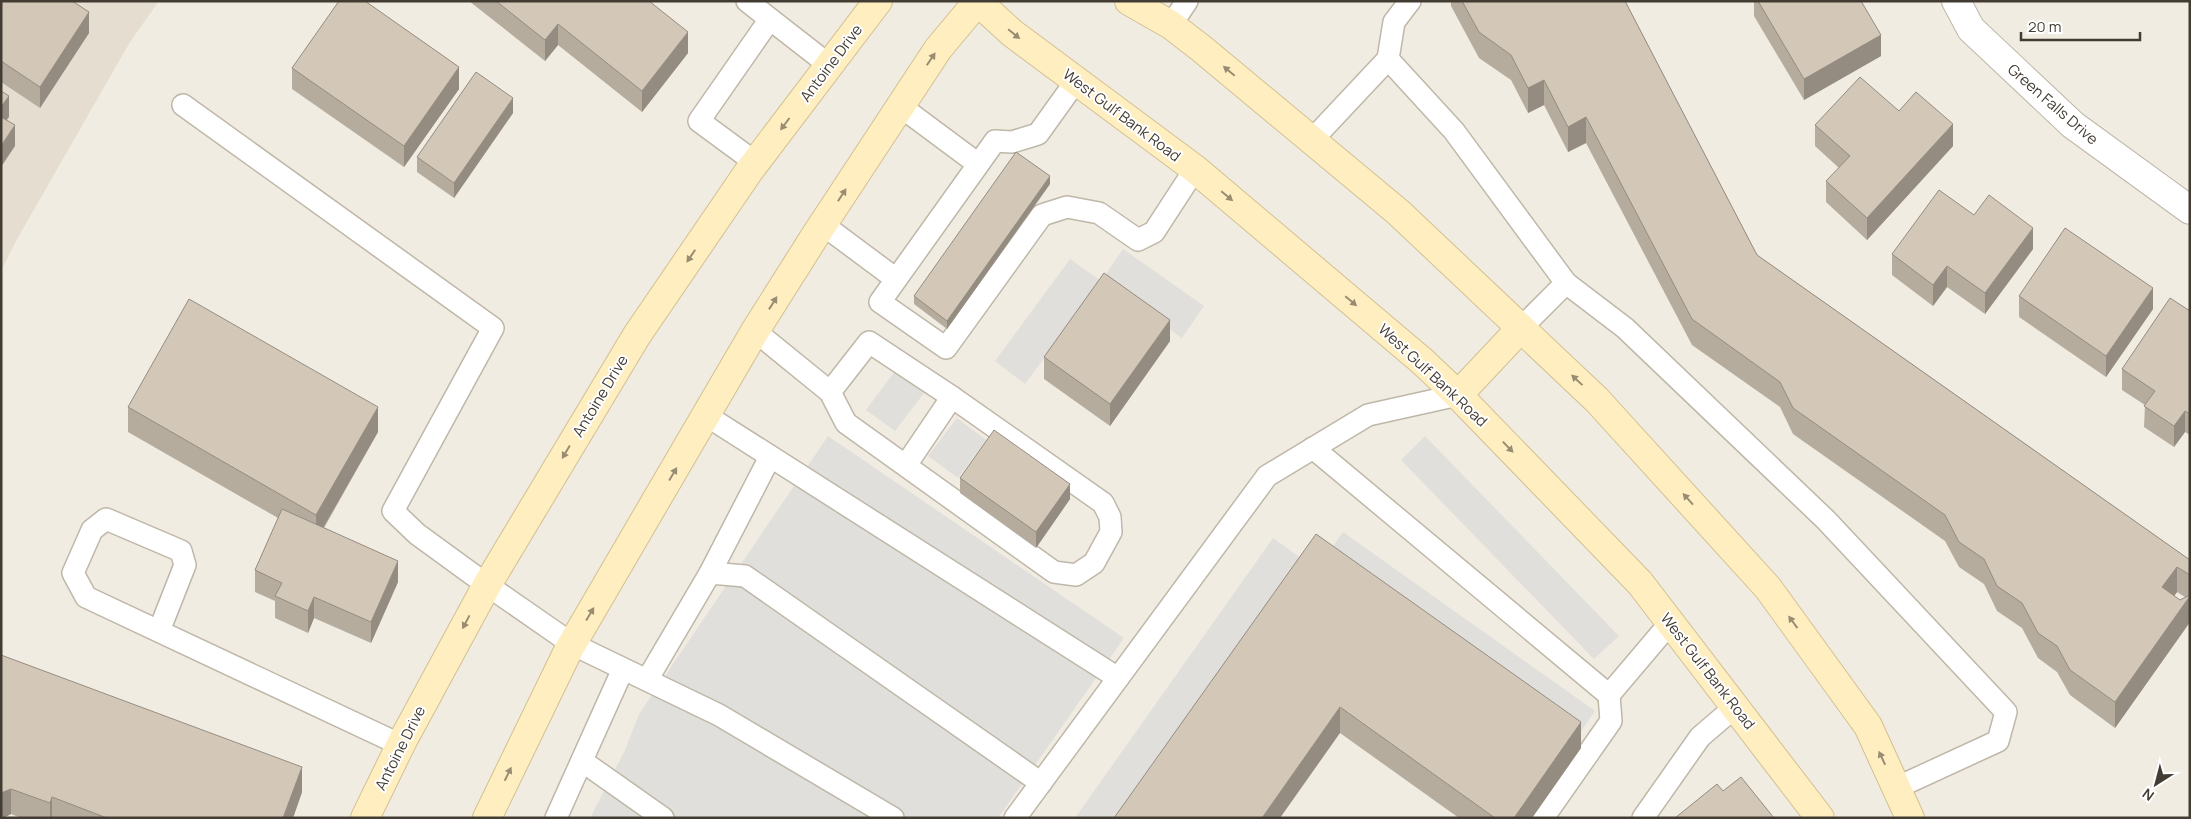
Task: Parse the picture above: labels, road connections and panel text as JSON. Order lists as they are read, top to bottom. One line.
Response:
{"streets":{"street":["Antoine Drive","Green Falls Drive","West Gulf Bank Road"]},"scale_bar":"20 m","north":"bottom left"}
